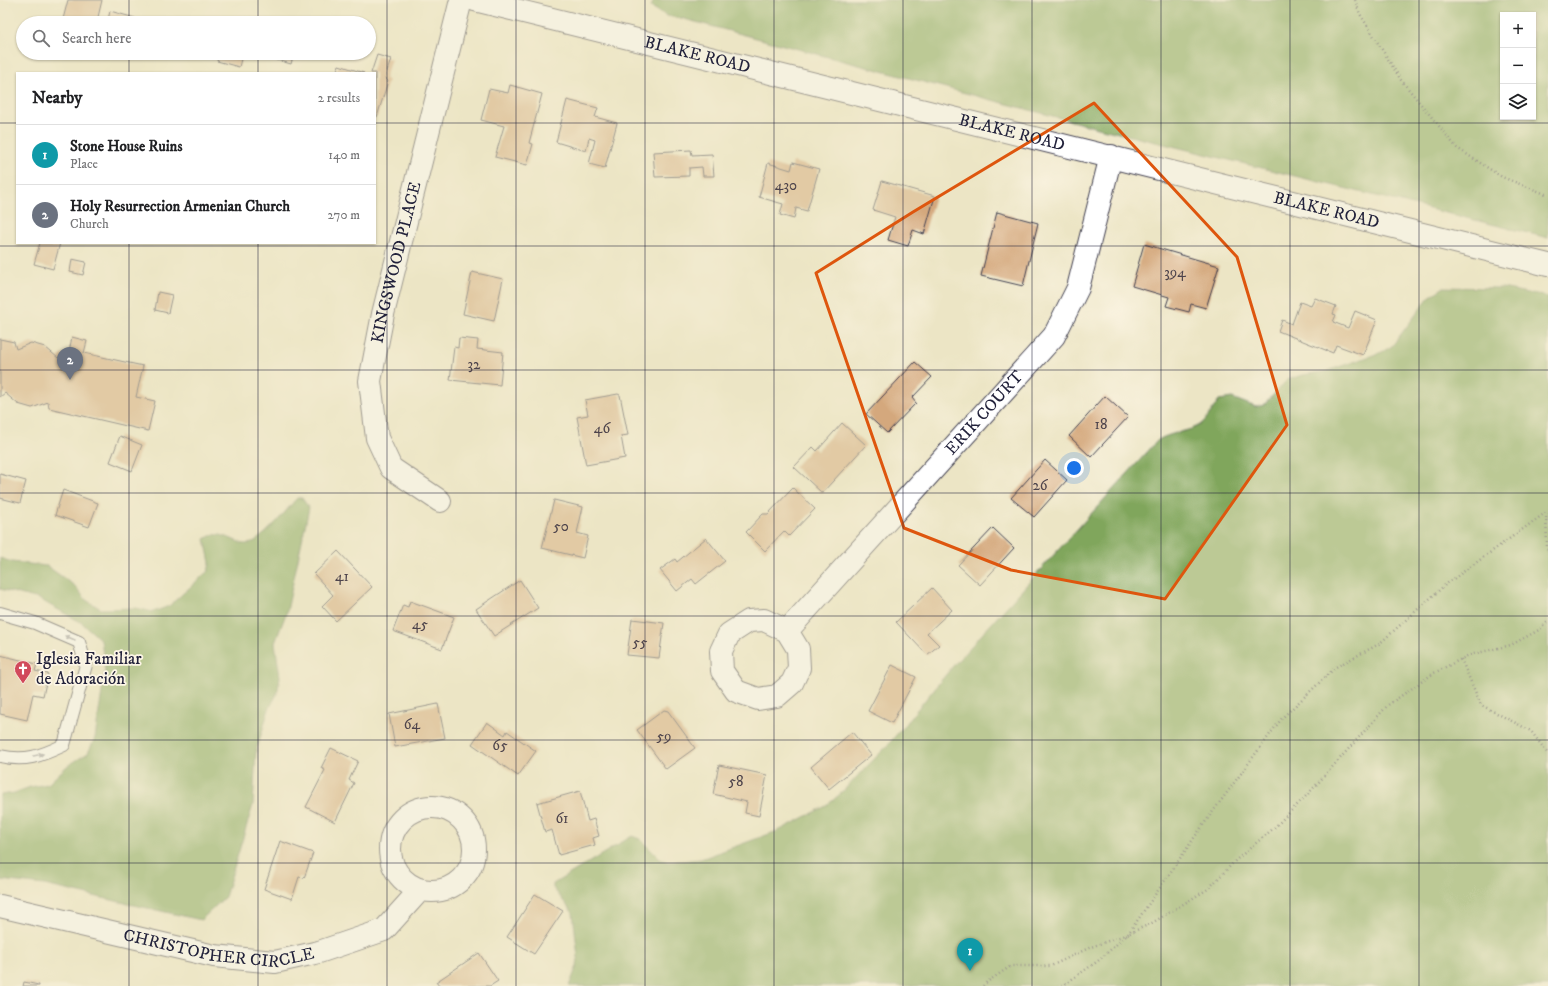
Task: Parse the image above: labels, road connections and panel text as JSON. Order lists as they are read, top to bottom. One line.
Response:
{"streets":{"street":["BLAKE ROAD","KINGSWOOD PLACE","ERIK COURT","CHRISTOPHER CIRCLE"]},"crossings":[["BLAKE ROAD","ERIK COURT"]],"places":{"church":["Iglesia Familiar de Adoración"]},"house_numbers":["430","394","32","18","46","26","50","41","45","55","64","59","65","58","61"],"page":{"map_buttons":["+","−"],"search":"Search here","heading":["Nearby","2 results"],"list":[{"mark":"1","name":"Stone House Ruins","note":"Place","value":"140 m"},{"mark":"2","name":"Holy Resurrection Armenian Church","note":"Church","value":"270 m"}],"pins":["2","1"]}}
